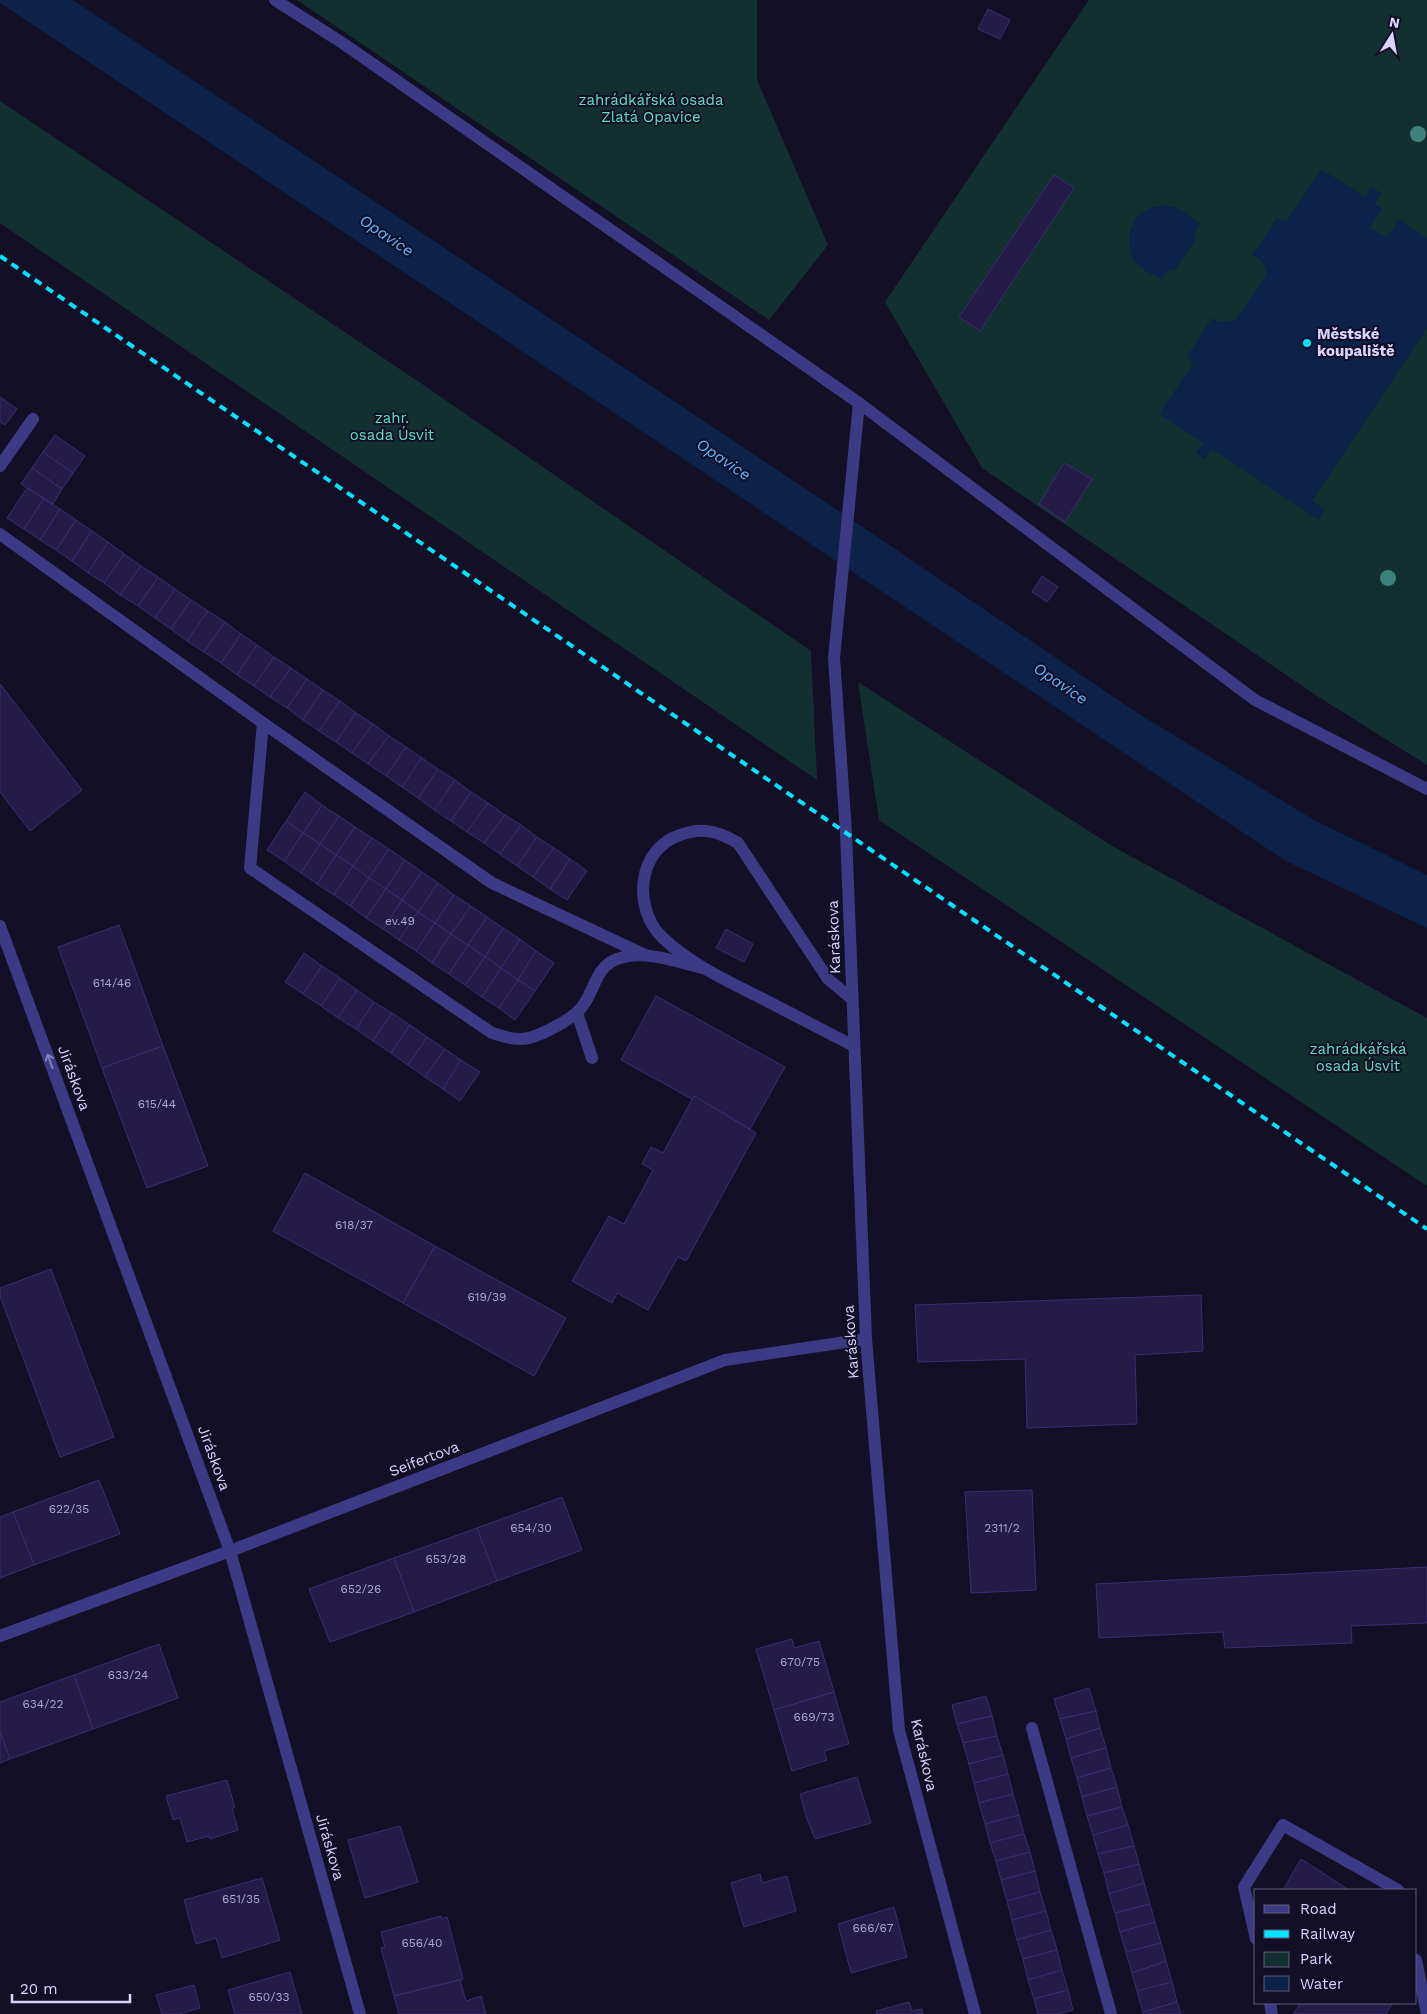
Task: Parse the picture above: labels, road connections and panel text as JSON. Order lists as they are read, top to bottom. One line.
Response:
{"streets":{"street":["Karáskova","Jiráskova","Seifertova"]},"crossings":[["Karáskova","Seifertova"],["Jiráskova","Seifertova"]],"one_way":["Jiráskova"],"water":["Opavice"],"parks":["zahrádkářská osada Zlatá Opavice","zahr. osada Úsvit","zahrádkářská osada Úsvit"],"places":["Městské koupaliště"],"house_numbers":["ev.49","614/46","615/44","618/37","619/39","622/35","654/30","2311/2","653/28","652/26","670/75","633/24","634/22","669/73","651/35","666/67","656/40","650/33"],"legend":["Road","Railway","Park","Water"],"scale_bar":"20 m","north":"top"}
